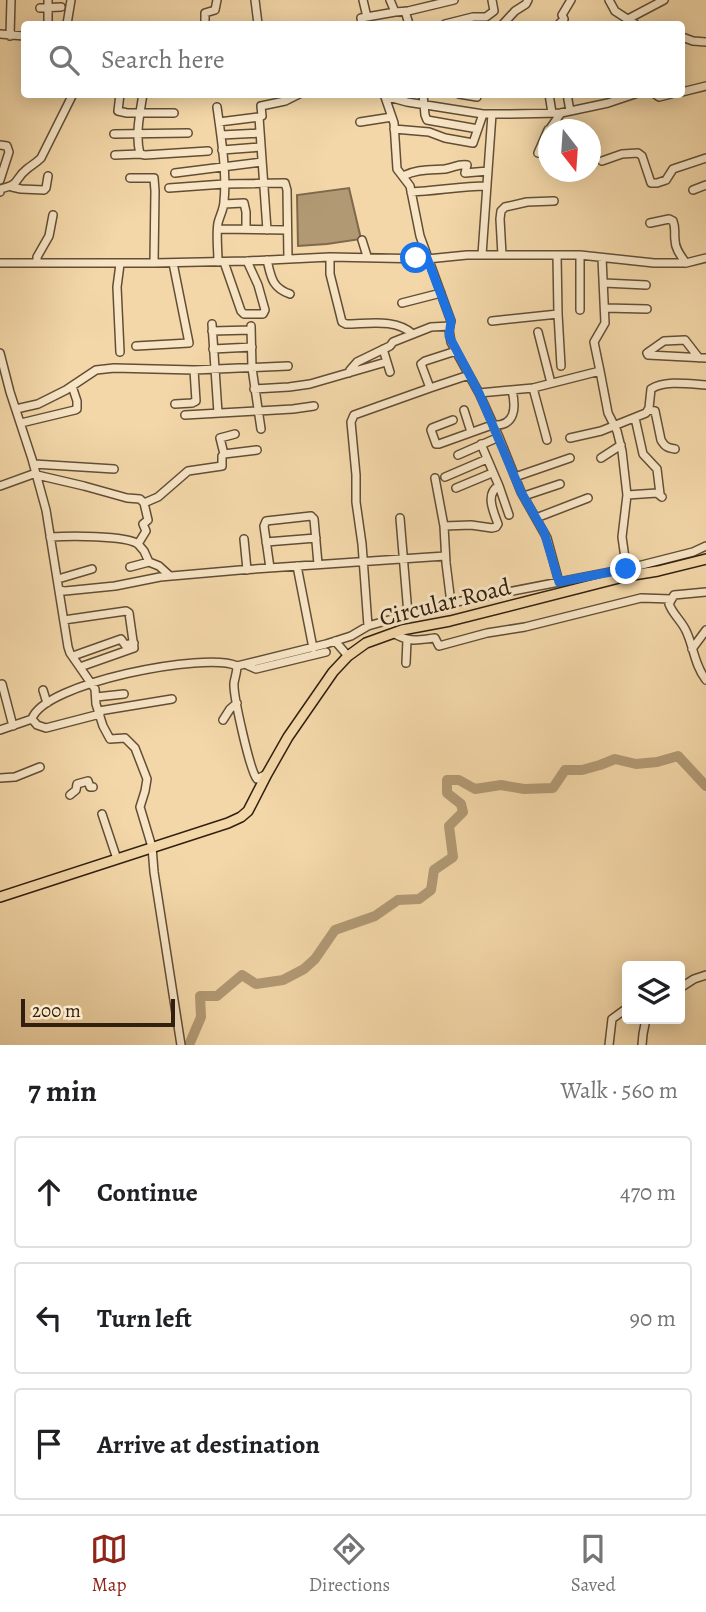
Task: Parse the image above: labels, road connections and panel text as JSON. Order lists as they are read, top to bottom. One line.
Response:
{"streets":{"main road":["Circular Road"]},"scale_bar":"200 m","north":"bottom","page":{"search":"Search here","scale":"200 m","heading":["7 min","Walk · 560 m"],"list":[["Continue","470 m"],["Turn left","90 m"],"Arrive at destination"],"nav":["Map","Directions","Saved"]}}
